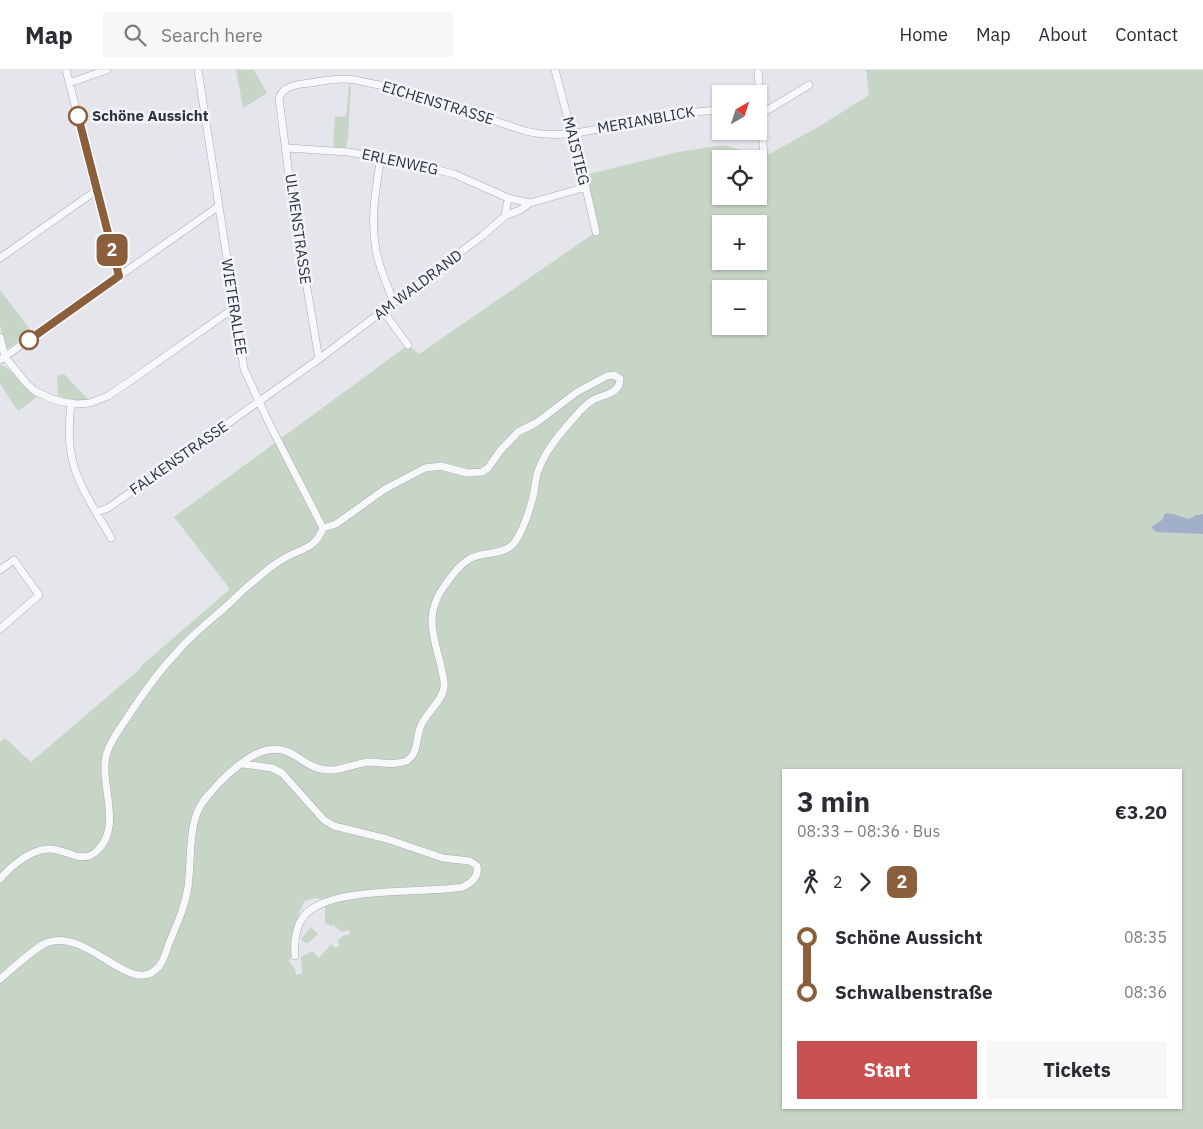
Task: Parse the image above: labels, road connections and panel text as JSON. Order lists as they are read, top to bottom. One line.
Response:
{"streets":{"street":["EICHENSTRASSE","MERIANBLICK","MAISTIEG","ERLENWEG","ULMENSTRASSE","AM WALDRAND","WIETERALLEE","FALKENSTRASSE"]},"crossings":[["EICHENSTRASSE","MERIANBLICK"],["EICHENSTRASSE","MAISTIEG"],["EICHENSTRASSE","ULMENSTRASSE"],["MERIANBLICK","MAISTIEG"],["MAISTIEG","AM WALDRAND"],["ERLENWEG","ULMENSTRASSE"],["ERLENWEG","AM WALDRAND"],["ULMENSTRASSE","AM WALDRAND"],["AM WALDRAND","WIETERALLEE"],["AM WALDRAND","FALKENSTRASSE"],["WIETERALLEE","FALKENSTRASSE"]],"places":["Schöne Aussicht"],"lines":["bus line 2"],"north":"top right","page":{"header":"Map","search":"Search here","nav":["Home","Map","About","Contact"],"on_map":"2","map_buttons":["+","−"],"heading":["3 min","08:33 – 08:36 · Bus","€3.20"],"legs":["2","2"],"list":[{"name":"Schöne Aussicht","value":"08:35"},{"name":"Schwalbenstraße","value":"08:36"}],"buttons":["Start","Tickets"]}}
